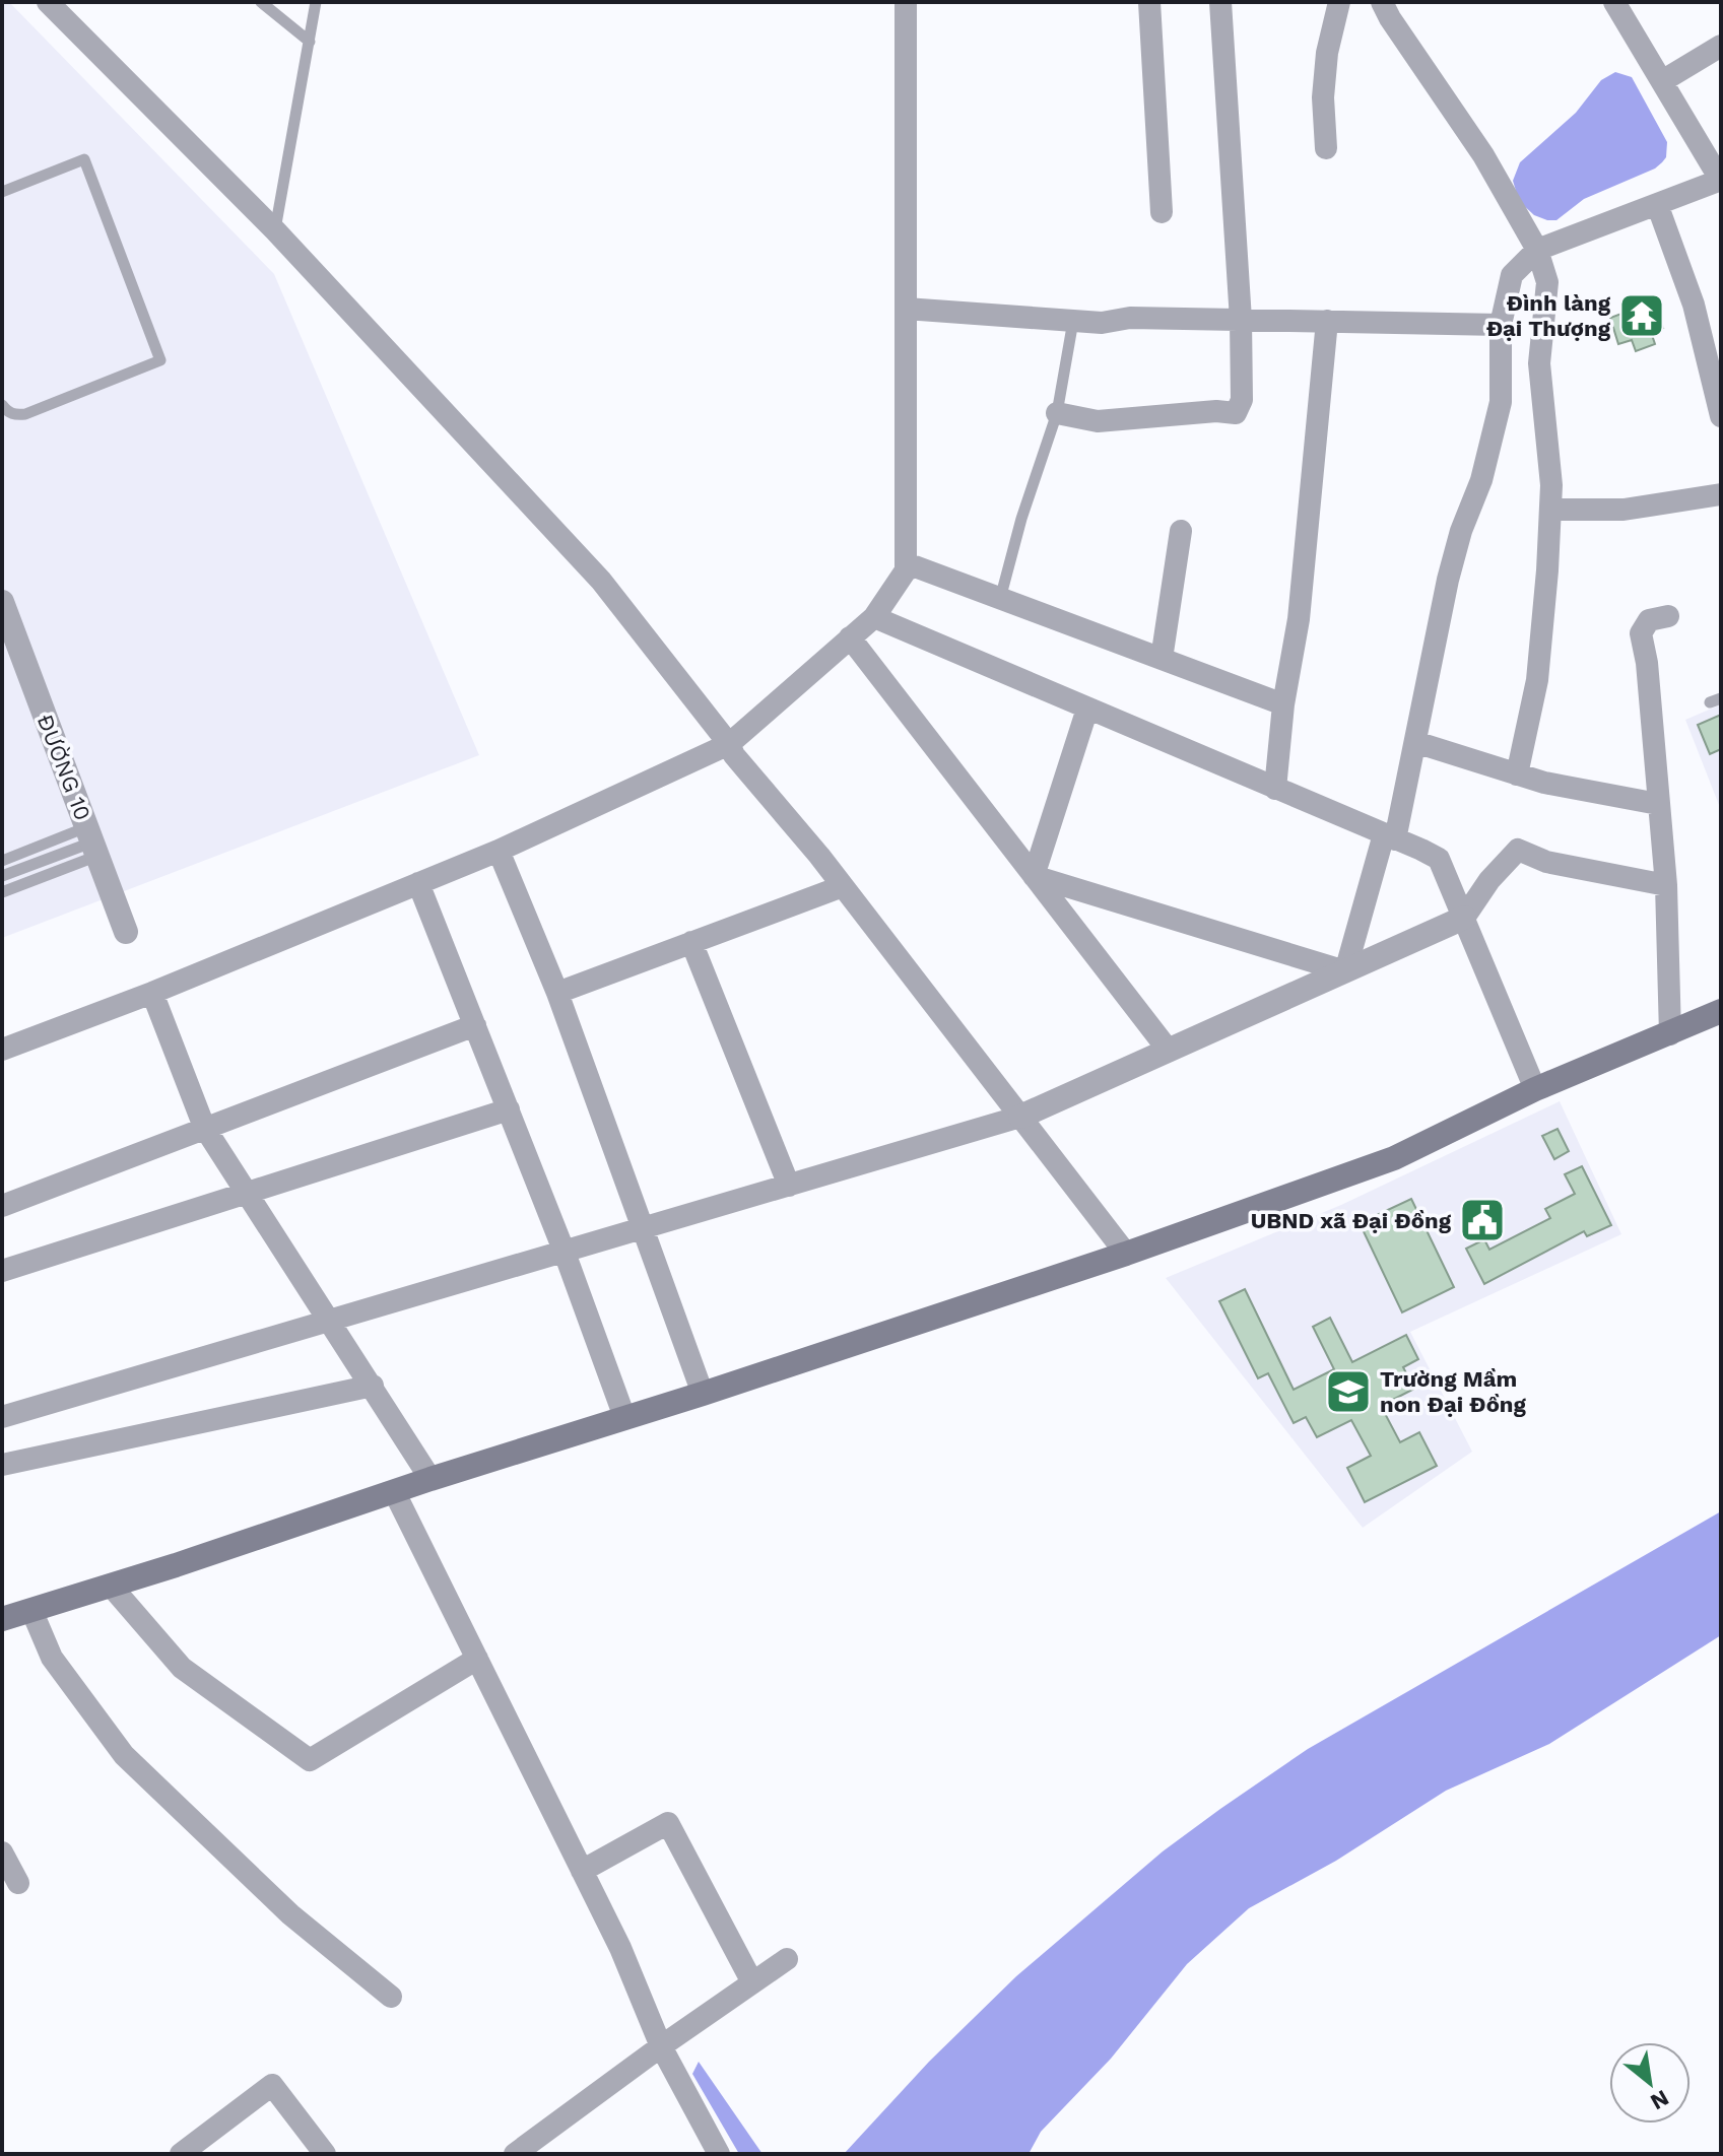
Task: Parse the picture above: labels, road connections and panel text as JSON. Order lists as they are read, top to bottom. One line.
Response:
{"streets":{"street":["ĐƯỜNG 10"]},"places":{"temple":["Đình làng Đại Thượng"],"public building":["UBND xã Đại Đồng"],"school or university":["Trường Mầm non Đại Đồng"]},"north":"bottom right"}
